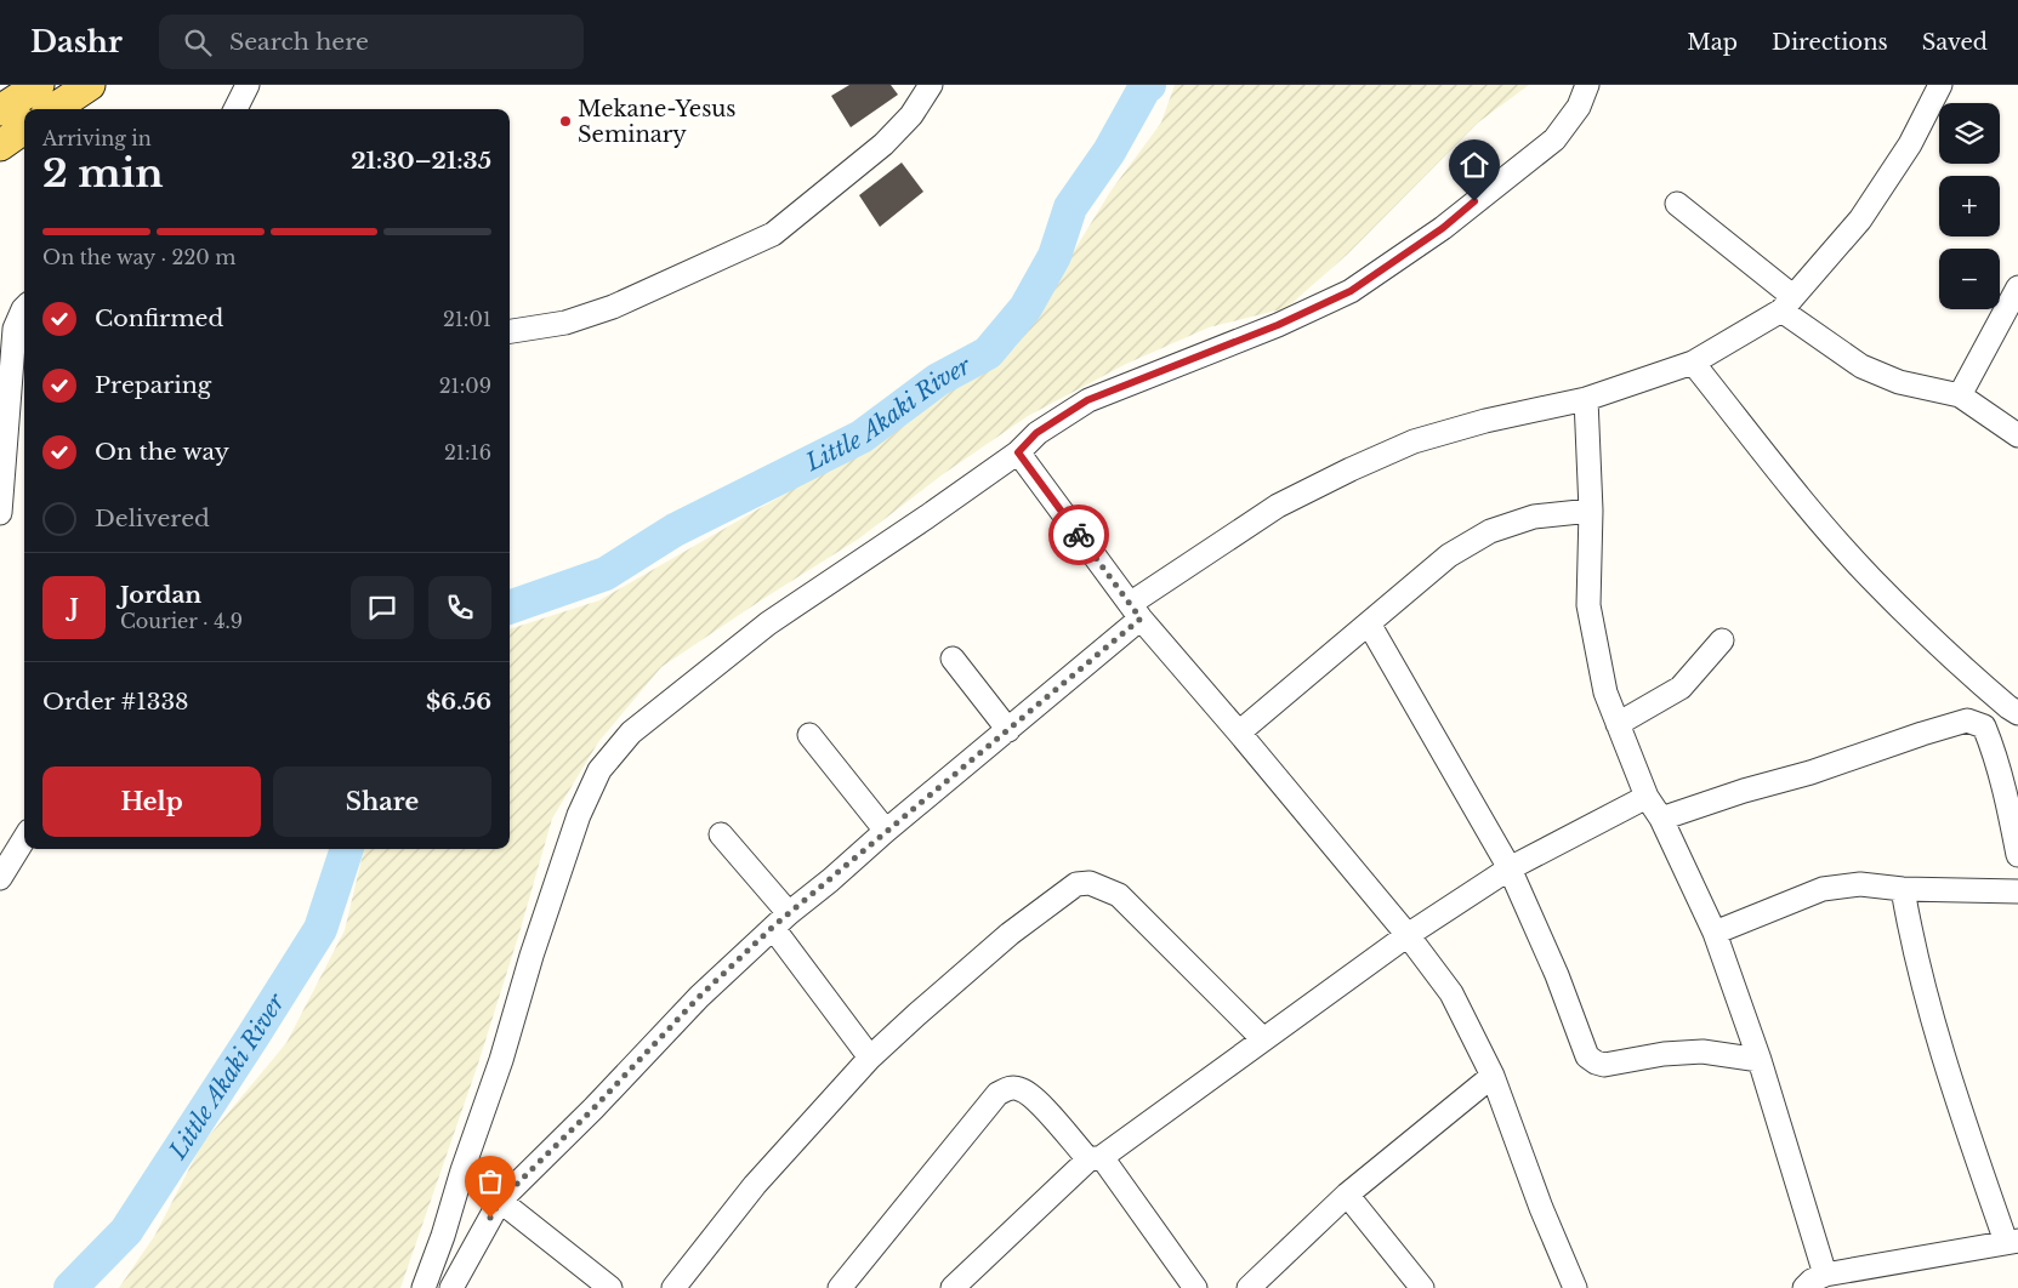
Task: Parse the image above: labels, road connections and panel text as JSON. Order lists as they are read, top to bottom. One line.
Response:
{"water":["Little Akaki River"],"places":["Mekane-Yesus Seminary"],"page":{"header":"Dashr","search":"Search here","nav":["Map","Directions","Saved"],"map_buttons":["+","−"],"heading":["2 min","Arriving in","21:30–21:35"],"panel":["Jordan","Courier · 4.9","Order #1338","$6.56"],"bar":"On the way · 220 m","list":[["Confirmed","21:01"],["Preparing","21:09"],["On the way","21:16"],"Delivered"],"round":"J","buttons":["Help","Share"]}}
